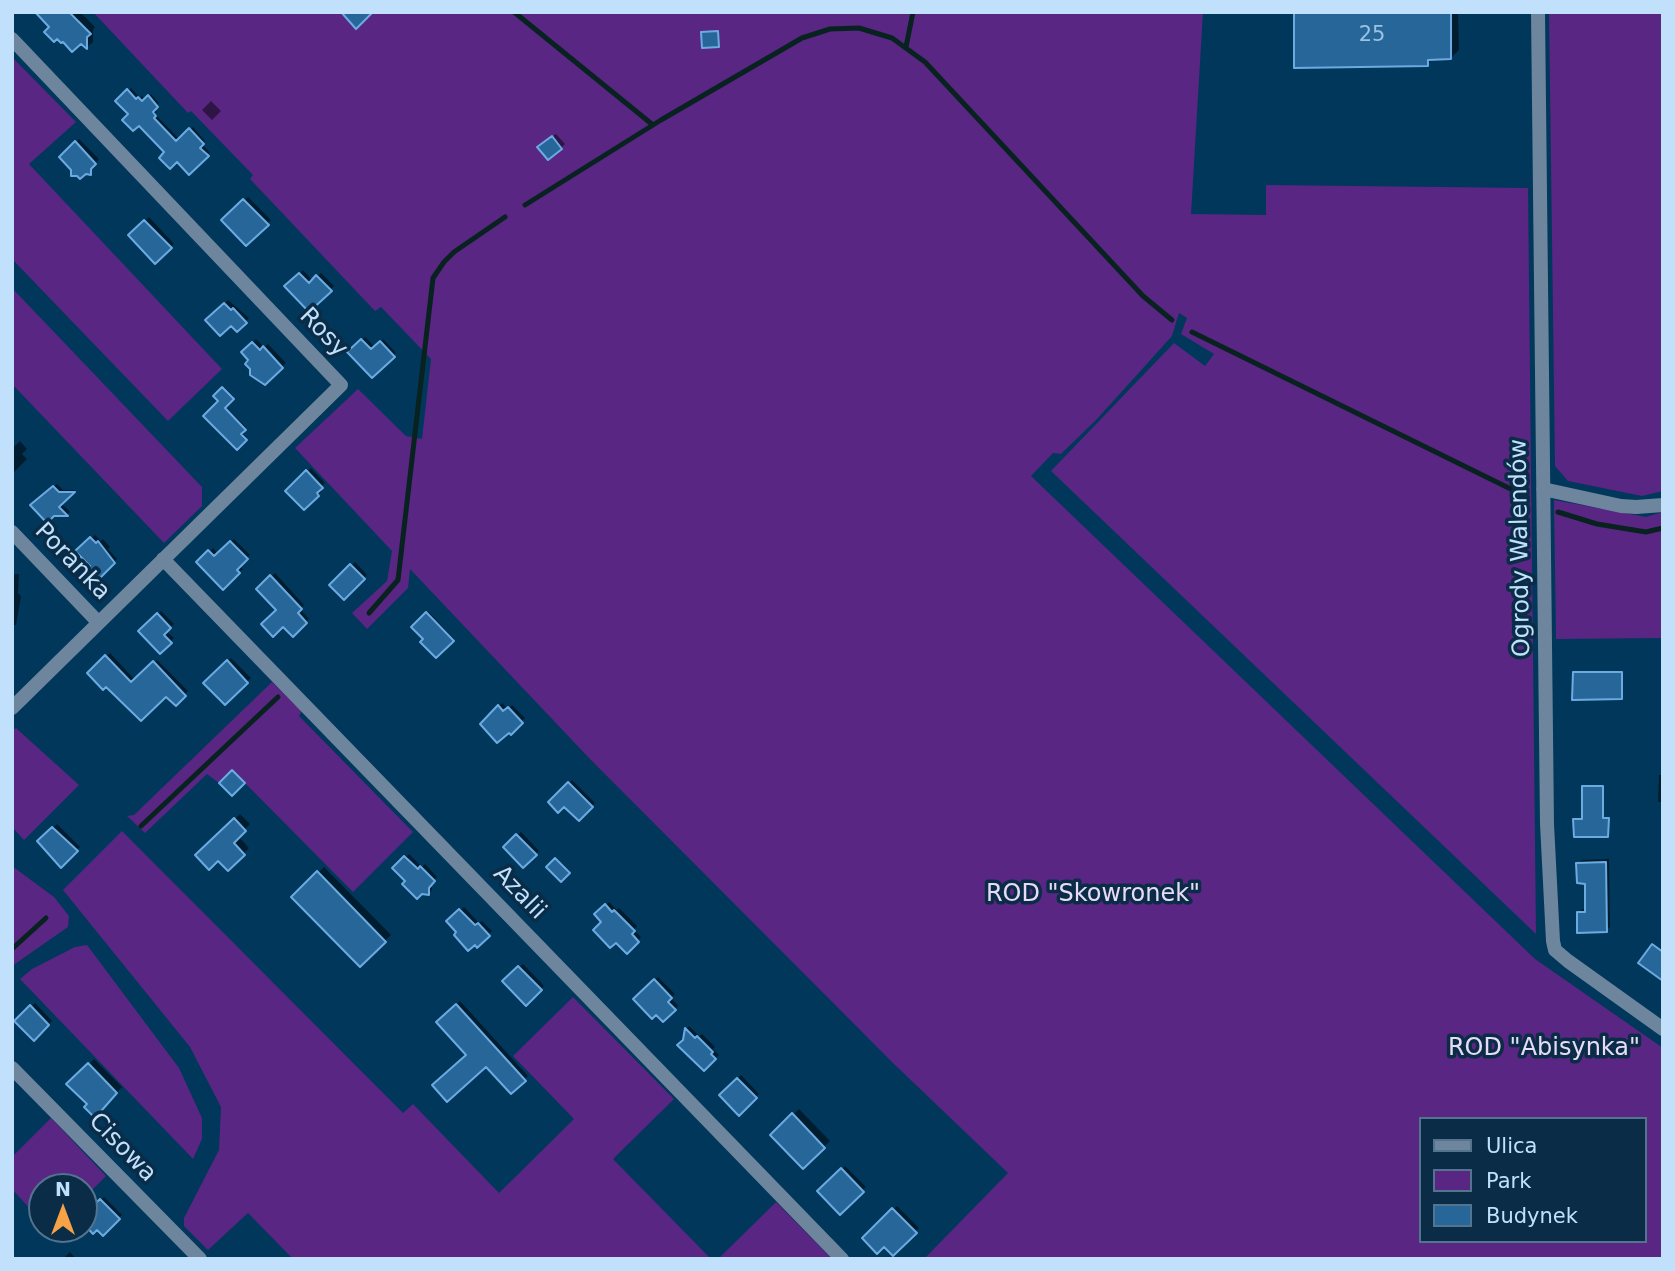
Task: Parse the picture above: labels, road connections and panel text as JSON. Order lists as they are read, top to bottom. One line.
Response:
{"streets":{"street":["Rosy","Ogrody Walendów","Poranka","Azalii","Cisowa"]},"crossings":[["Rosy","Poranka"],["Rosy","Azalii"]],"parks":["ROD \"Skowronek\"","ROD \"Abisynka\""],"house_numbers":["25"],"legend":["Ulica","Park","Budynek"],"north":"top"}
